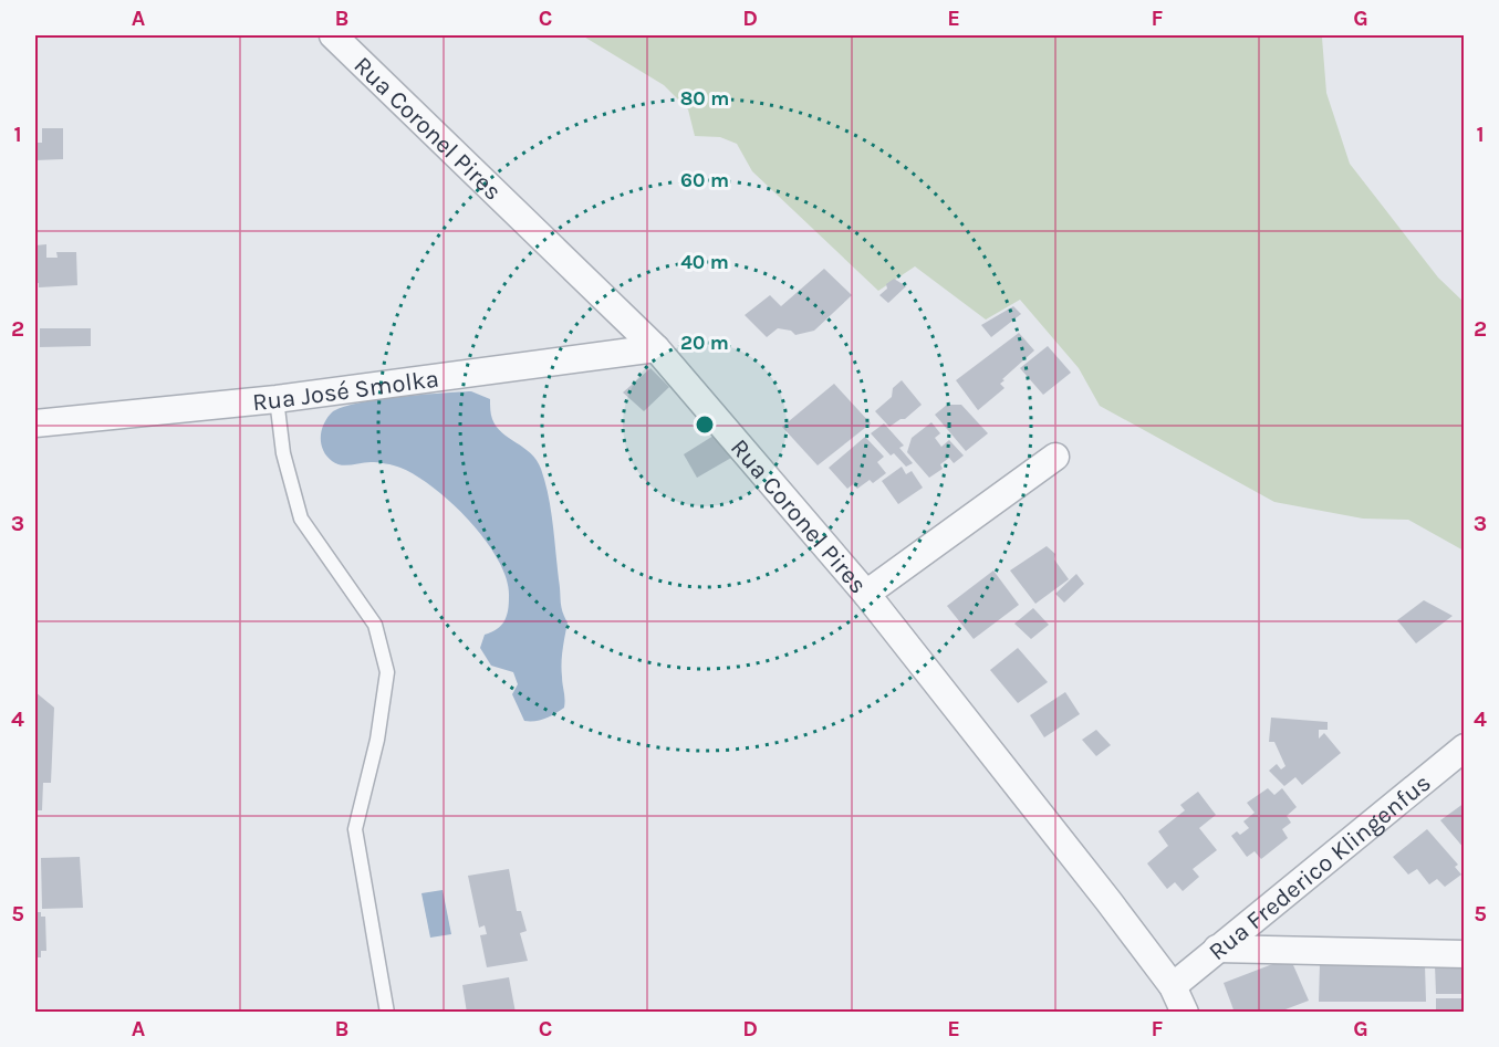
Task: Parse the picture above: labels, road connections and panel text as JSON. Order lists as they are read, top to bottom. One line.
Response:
{"streets":{"street":["Rua Coronel Pires","Rua José Smolka","Rua Frederico Klingenfus"]},"crossings":[["Rua Coronel Pires","Rua José Smolka"],["Rua Coronel Pires","Rua Frederico Klingenfus"]],"grid":{"columns":["A","B","C","D","E","F","G"],"rows":["1","2","3","4","5"]},"rings":["80 m","60 m","40 m","20 m"]}
